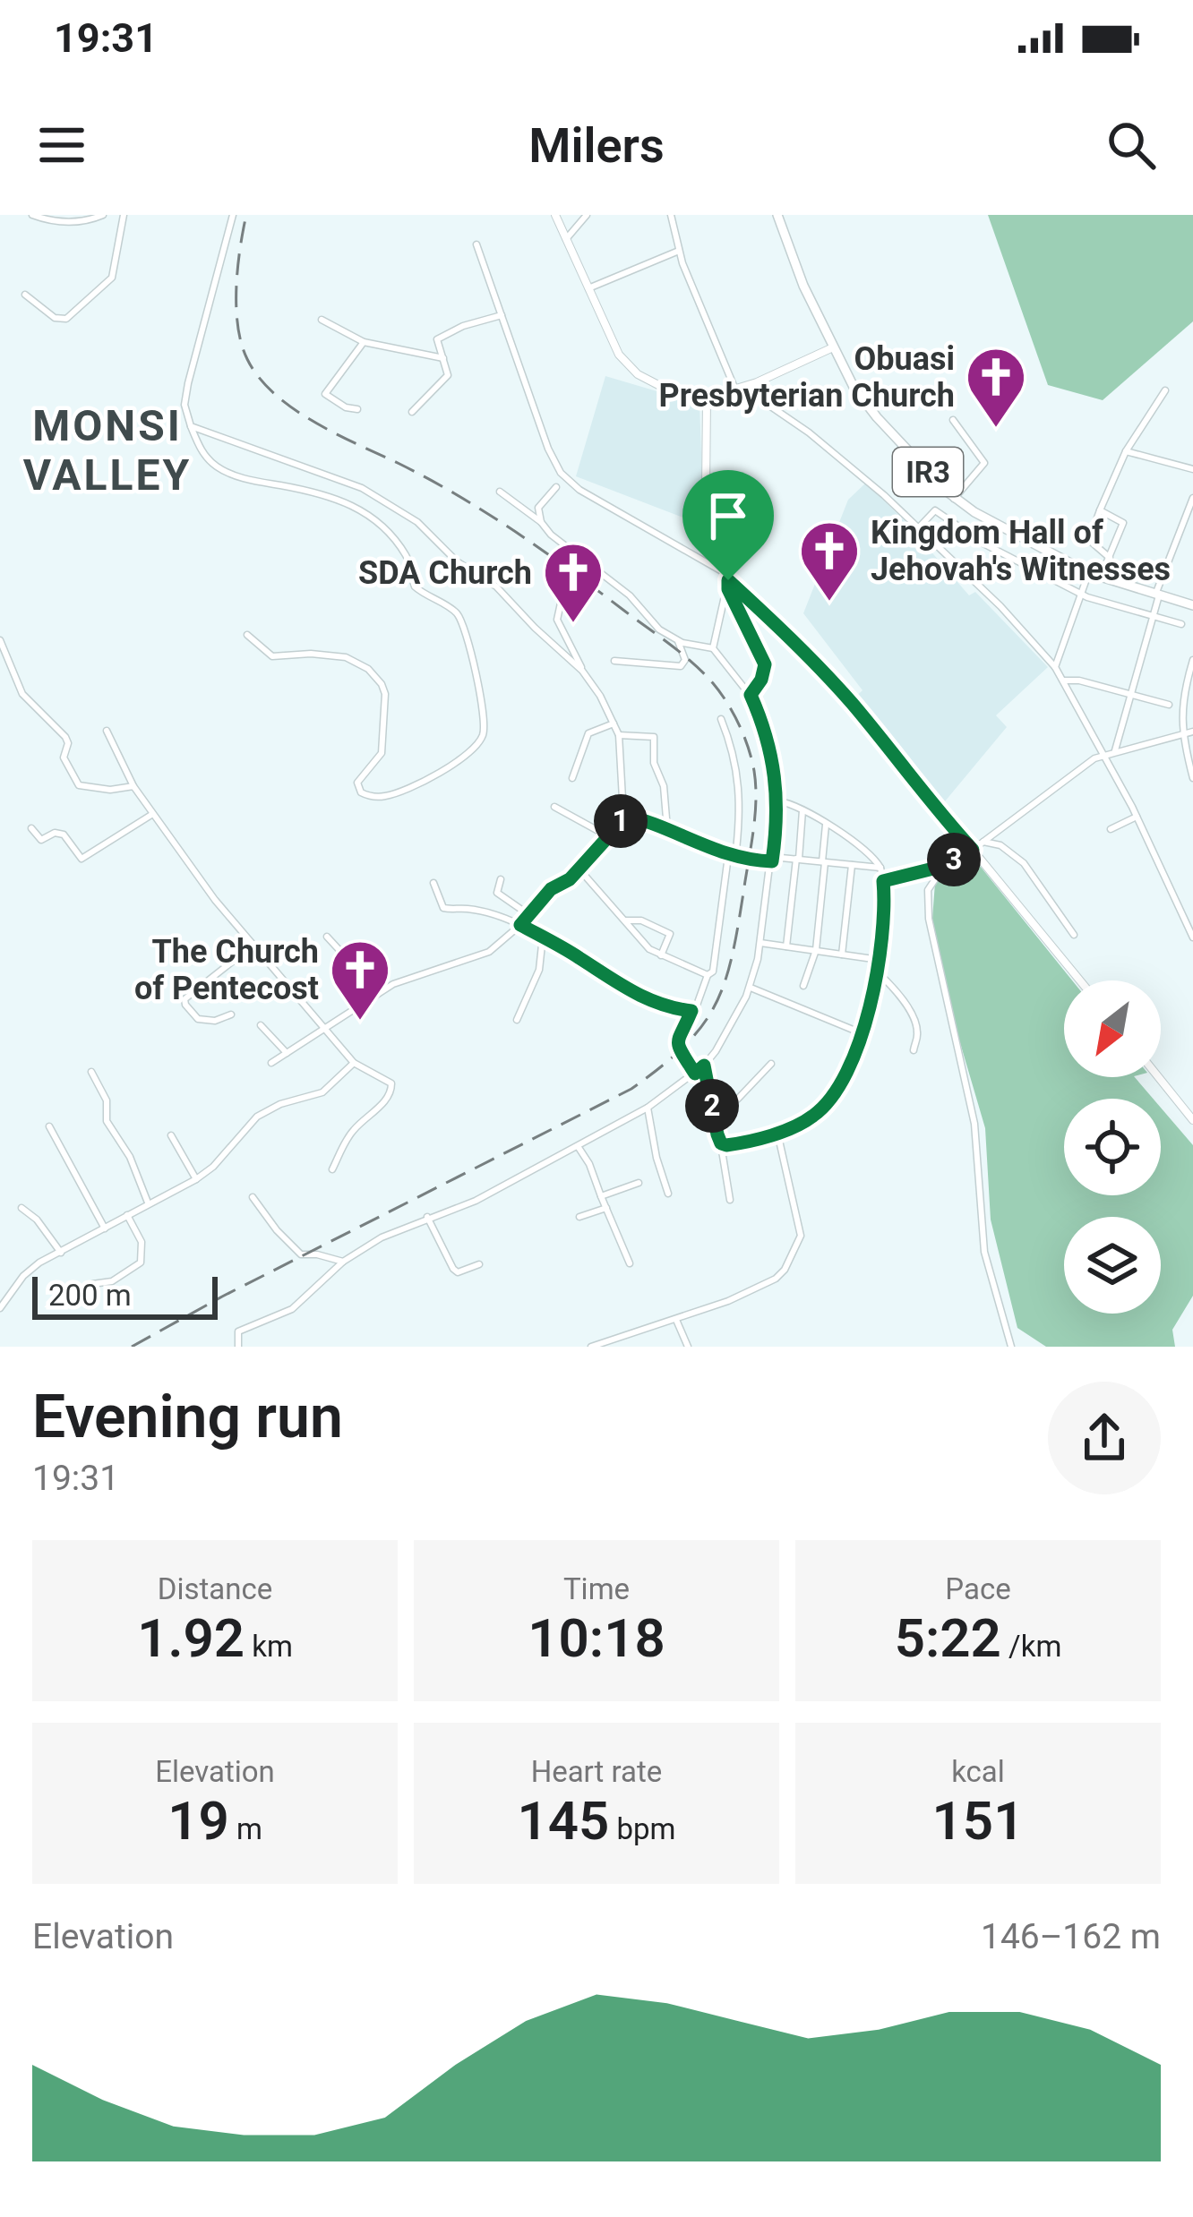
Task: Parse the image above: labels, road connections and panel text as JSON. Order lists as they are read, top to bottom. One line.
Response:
{"streets":{"main road":["IR3"]},"districts":["MONSI VALLEY"],"places":{"church":["Obuasi Presbyterian Church","Kingdom Hall of Jehovah's Witnesses","SDA Church","The Church of Pentecost"]},"scale_bar":"200 m","north":"bottom left","page":{"status":"19:31","header":"Milers","pins":["1","3","2"],"scale":"200 m","heading":["Evening run","19:31"],"stats":[["Distance","1.92 km"],["Time","10:18"],["Pace","5:22 /km"],["Elevation","19 m"],["Heart rate","145 bpm"],["kcal","151"]],"chart":["Elevation","146–162 m"]}}
